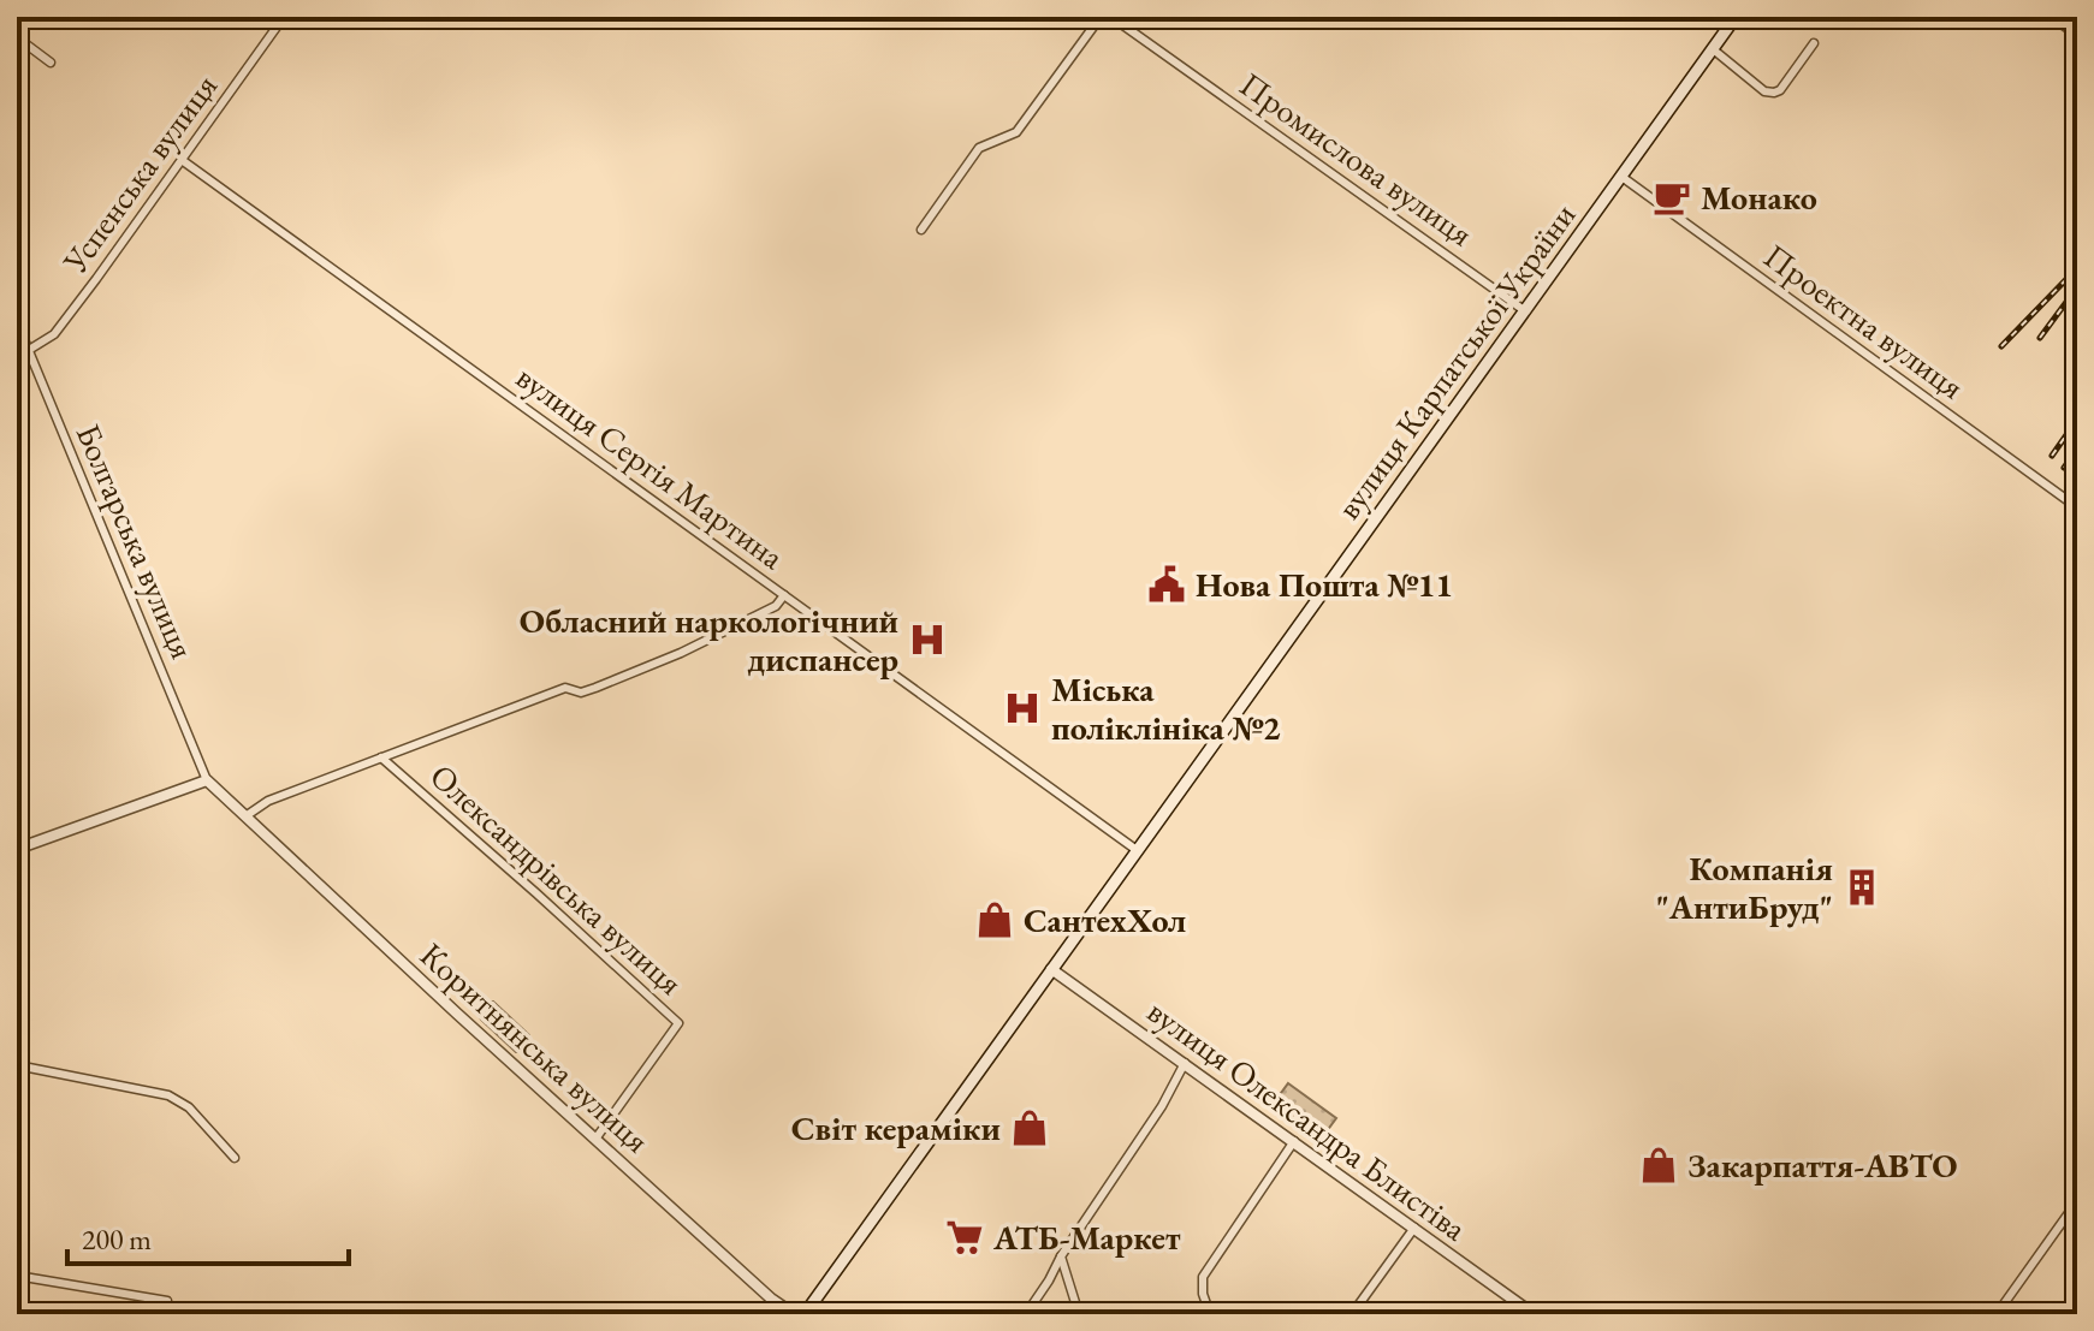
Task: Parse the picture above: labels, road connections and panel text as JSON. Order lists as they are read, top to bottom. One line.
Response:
{"streets":{"main road":["вулиця Карпатської України"],"street":["Промислова вулиця","Успенська вулиця","Проектна вулиця","вулиця Сергія Мартина","Болгарська вулиця","Олександрівська вулиця","Коритнянська вулиця","вулиця Олександра Блистіва"]},"crossings":[["Промислова вулиця","вулиця Карпатської України"],["Успенська вулиця","вулиця Сергія Мартина"],["Успенська вулиця","Болгарська вулиця"],["Проектна вулиця","вулиця Карпатської України"],["вулиця Карпатської України","вулиця Сергія Мартина"],["вулиця Карпатської України","вулиця Олександра Блистіва"],["Болгарська вулиця","Коритнянська вулиця"],["Олександрівська вулиця","Коритнянська вулиця"]],"places":{"cafe":["Монако"],"public building":["Нова Пошта №11"],"hospital":["Обласний наркологічний диспансер","Міська поліклініка №2"],"building":["Компанія \"АнтиБруд\""],"shop":["СантехХол","Світ кераміки","Закарпаття-АВТО"],"supermarket":["АТБ-Маркет"]},"scale_bar":"200 m"}
